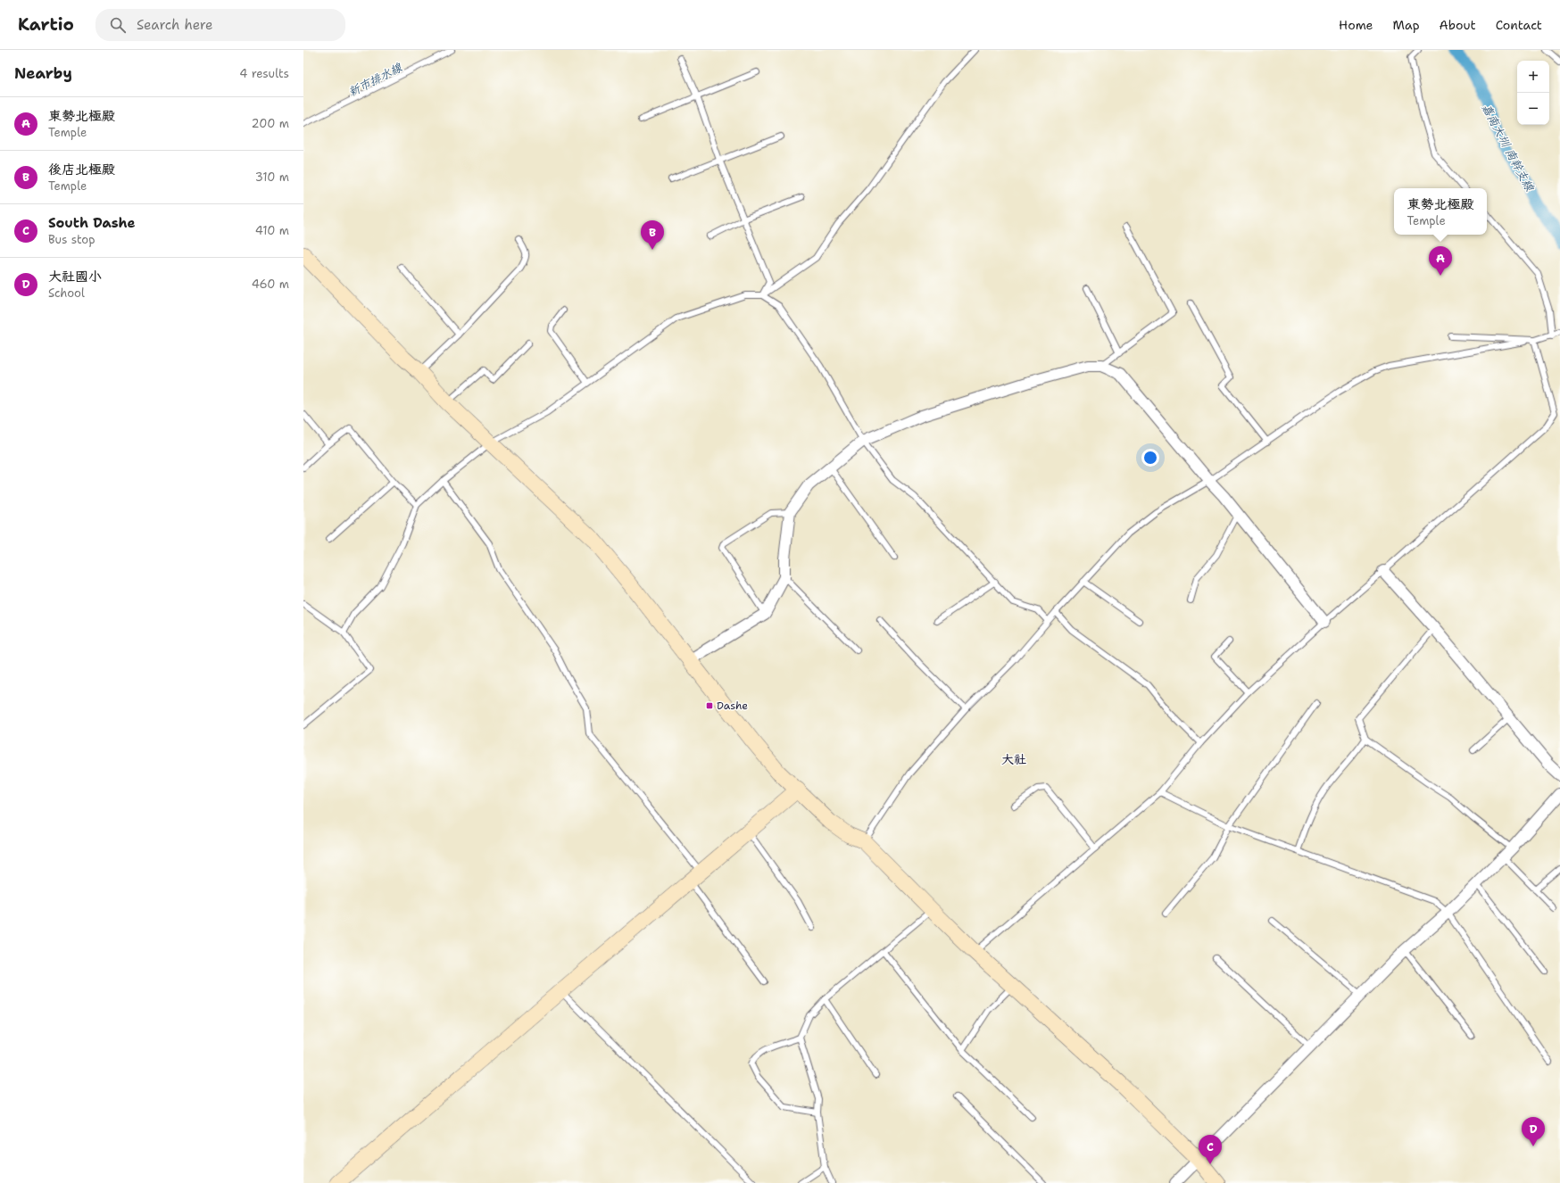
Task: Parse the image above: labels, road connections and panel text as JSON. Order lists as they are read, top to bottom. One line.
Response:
{"districts":["大社"],"water":["新市排水線","嘉南大圳 南幹支線"],"places":{"transit":["Dashe"]},"page":{"header":"Kartio","search":"Search here","nav":["Home","Map","About","Contact"],"heading":["Nearby","4 results"],"map_buttons":["+","−"],"list":[{"mark":"A","name":"東勢北極殿","note":"Temple","value":"200 m"},{"mark":"B","name":"後店北極殿","note":"Temple","value":"310 m"},{"mark":"C","name":"South Dashe","note":"Bus stop","value":"410 m"},{"mark":"D","name":"大社國小","note":"School","value":"460 m"}],"popup":["東勢北極殿","Temple"],"pins":["B","A","D","C"]}}
